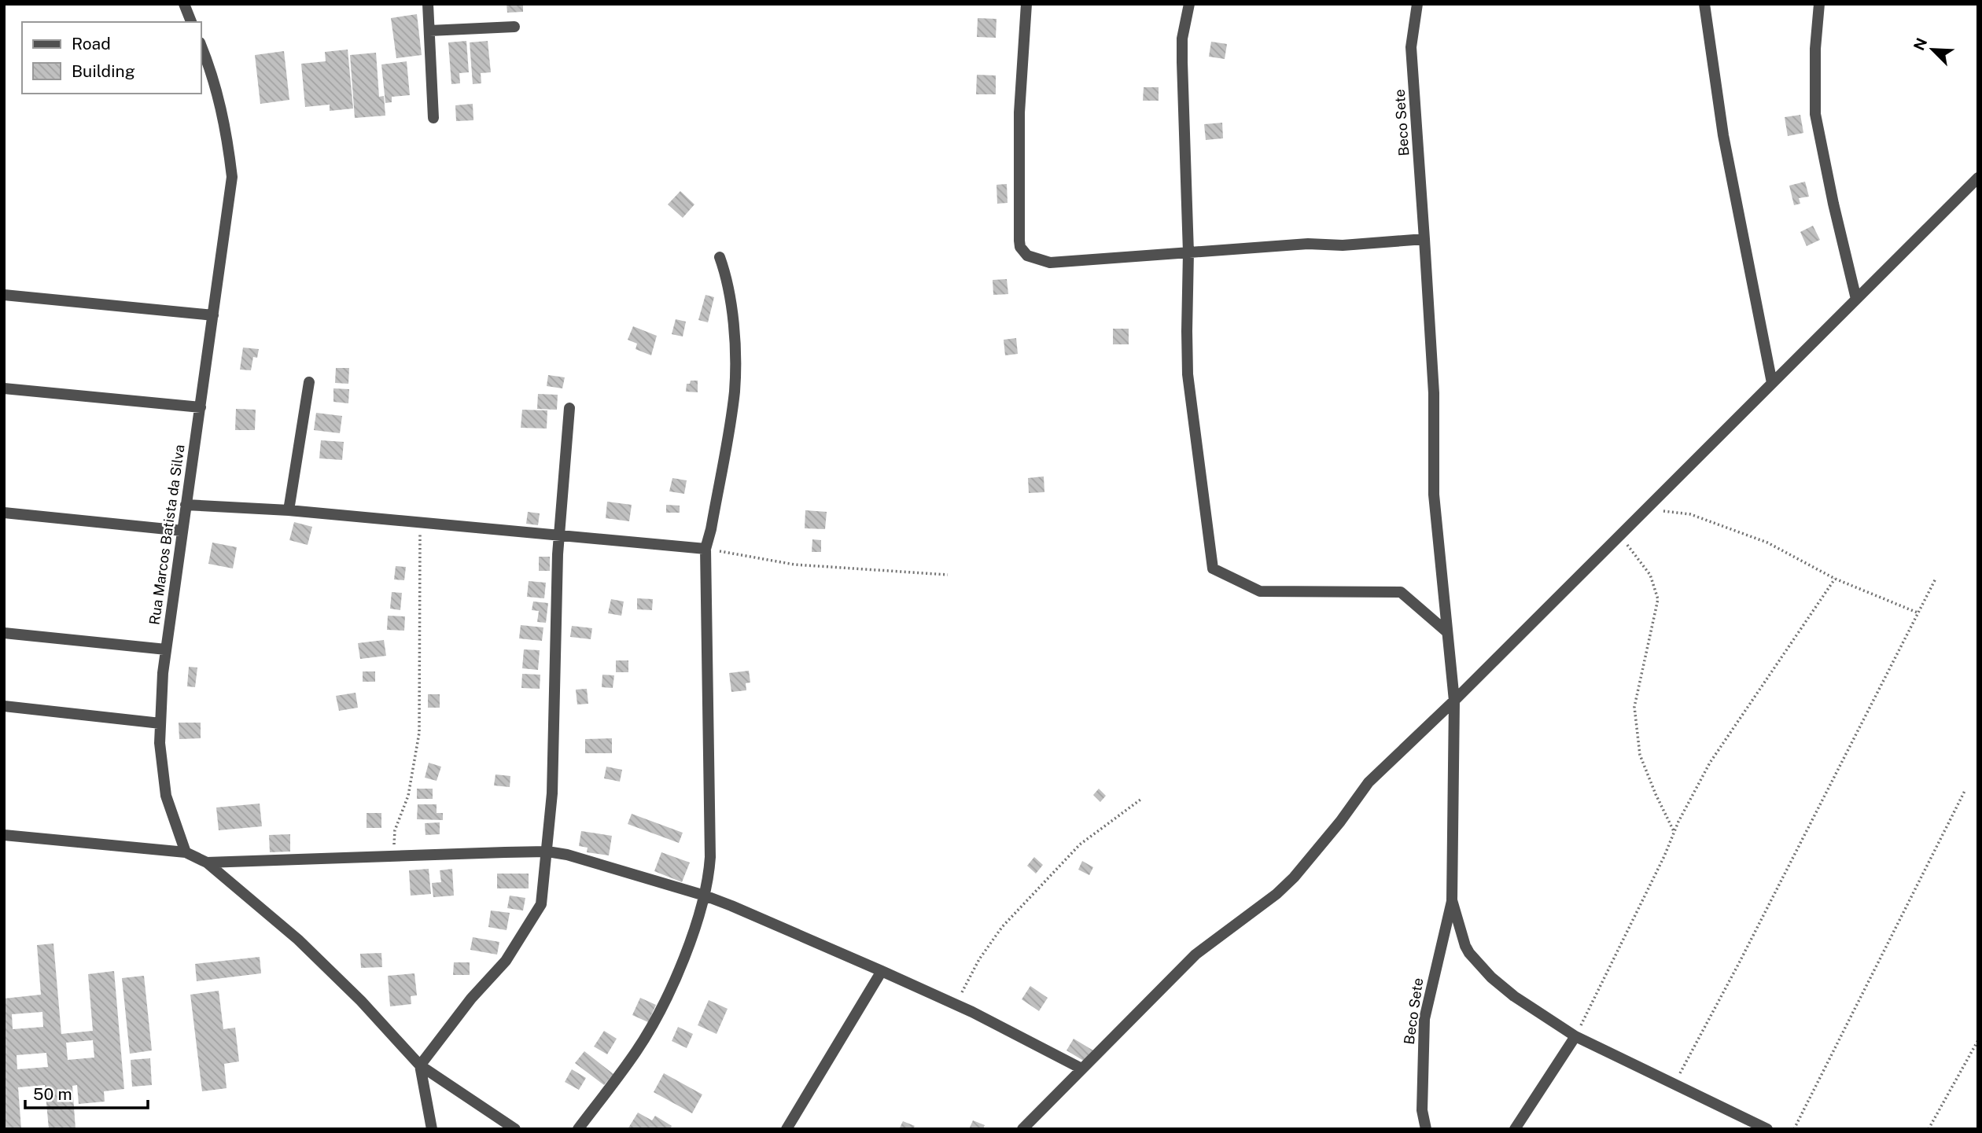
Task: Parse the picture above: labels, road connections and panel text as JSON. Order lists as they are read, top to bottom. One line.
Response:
{"streets":{"street":["Beco Sete","Rua Marcos Batista da Silva"]},"legend":["Road","Building"],"scale_bar":"50 m","north":"top left"}
